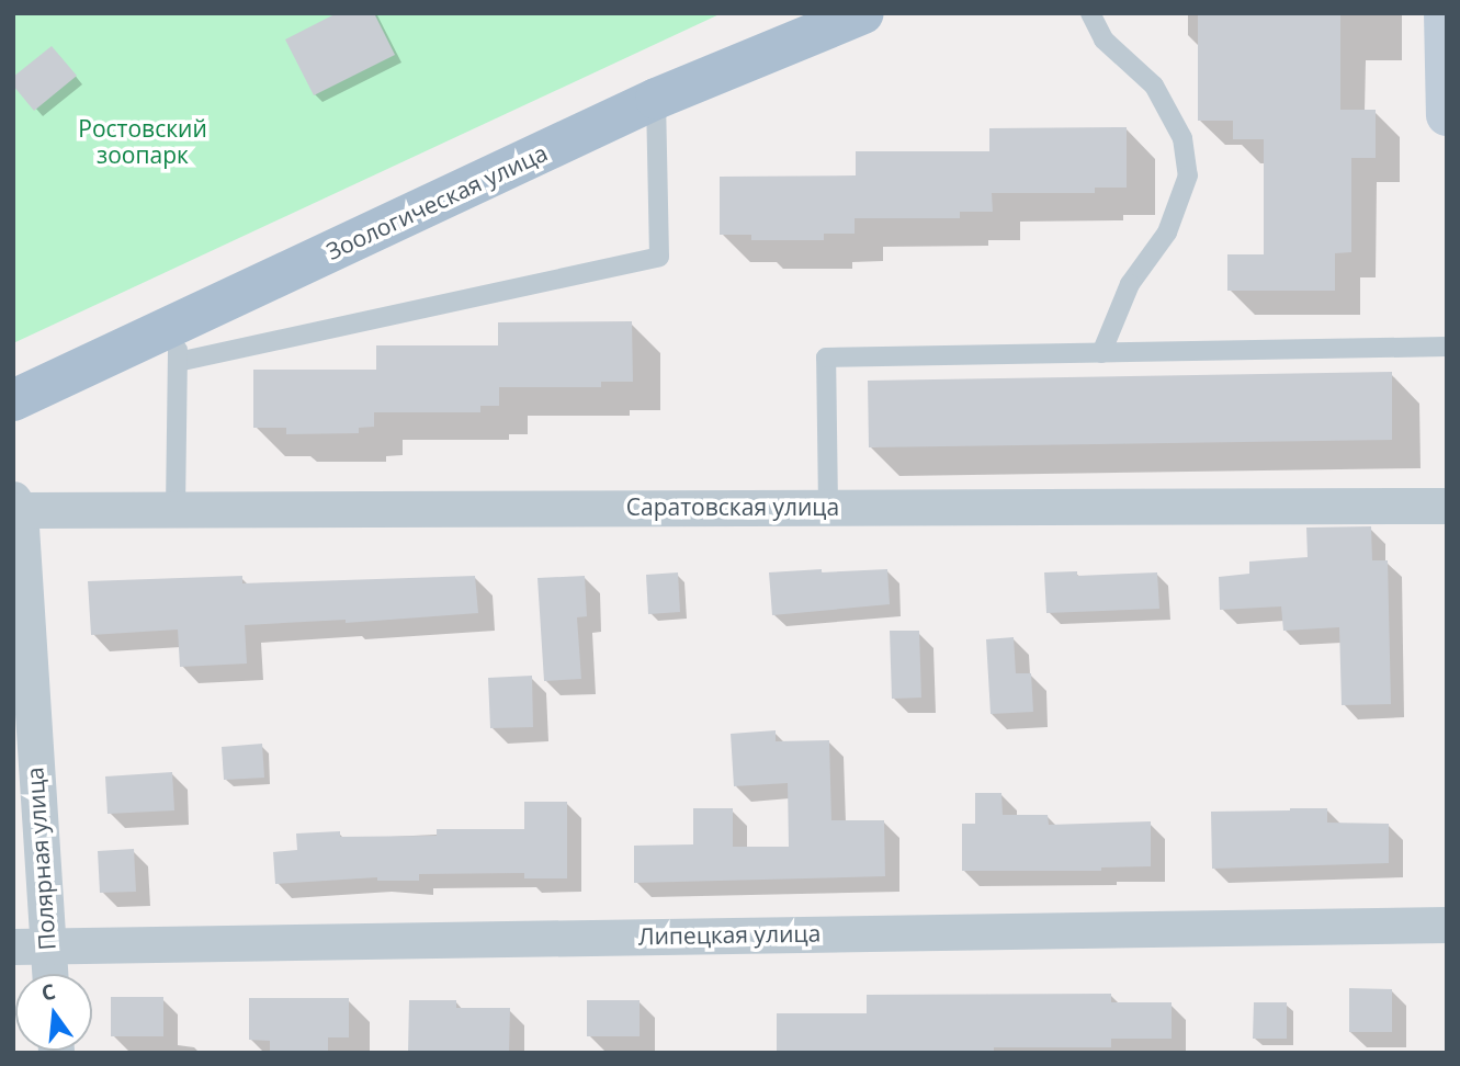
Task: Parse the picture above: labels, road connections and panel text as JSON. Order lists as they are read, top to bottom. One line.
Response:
{"streets":{"main road":["Зоологическая улица"],"street":["Саратовская улица","Полярная улица","Липецкая улица"]},"crossings":[["Саратовская улица","Полярная улица"],["Полярная улица","Липецкая улица"]],"parks":["Ростовский зоопарк"],"north":"top"}
